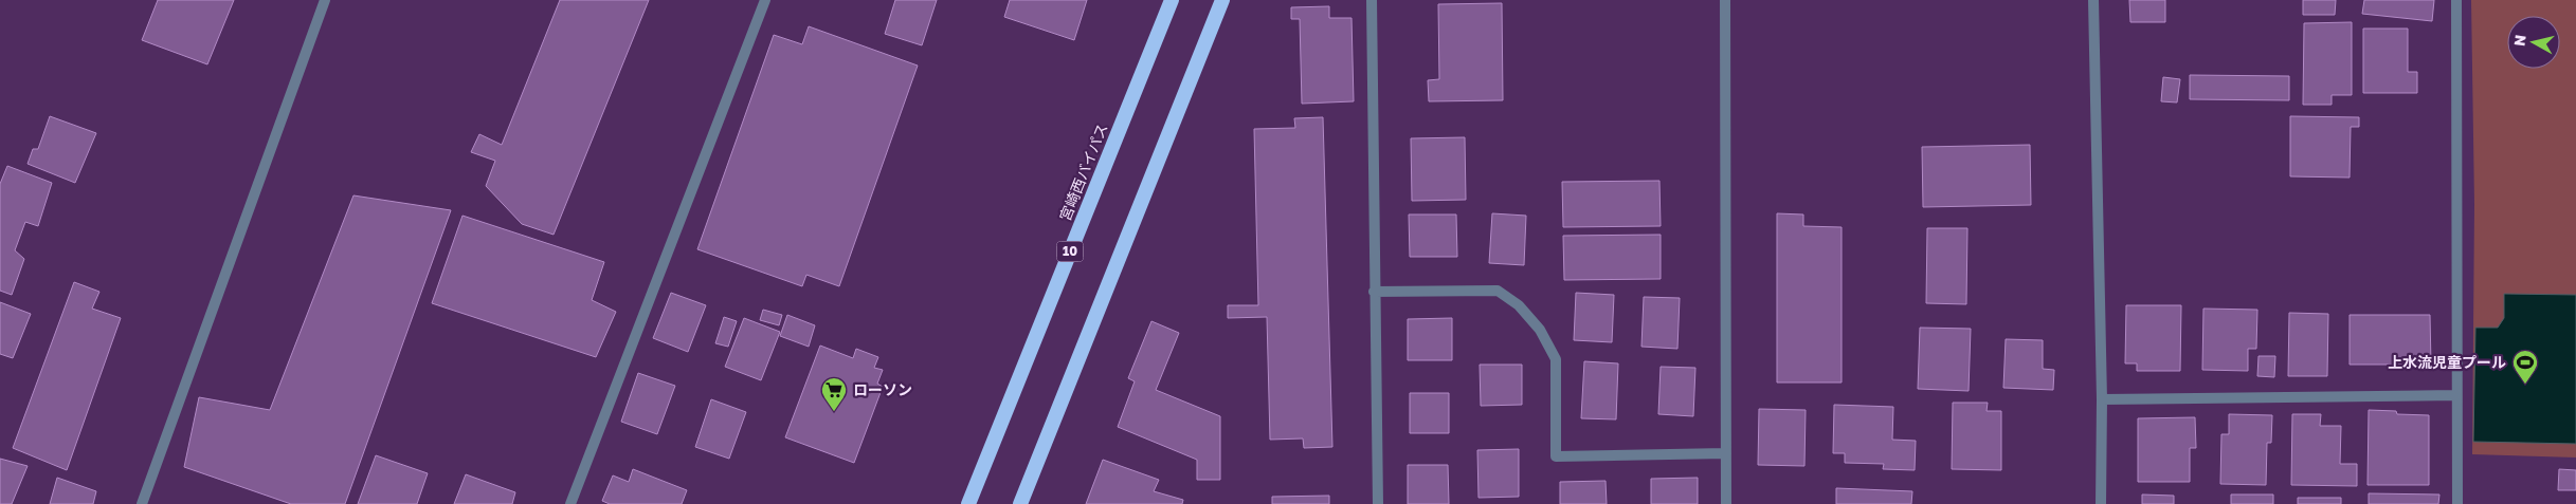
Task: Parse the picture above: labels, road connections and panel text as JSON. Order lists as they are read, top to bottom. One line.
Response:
{"streets":{"highway":["宮崎西バイパス","10"]},"places":{"sports":["上水流児童プール"],"supermarket":["ローソン"]},"north":"left"}
